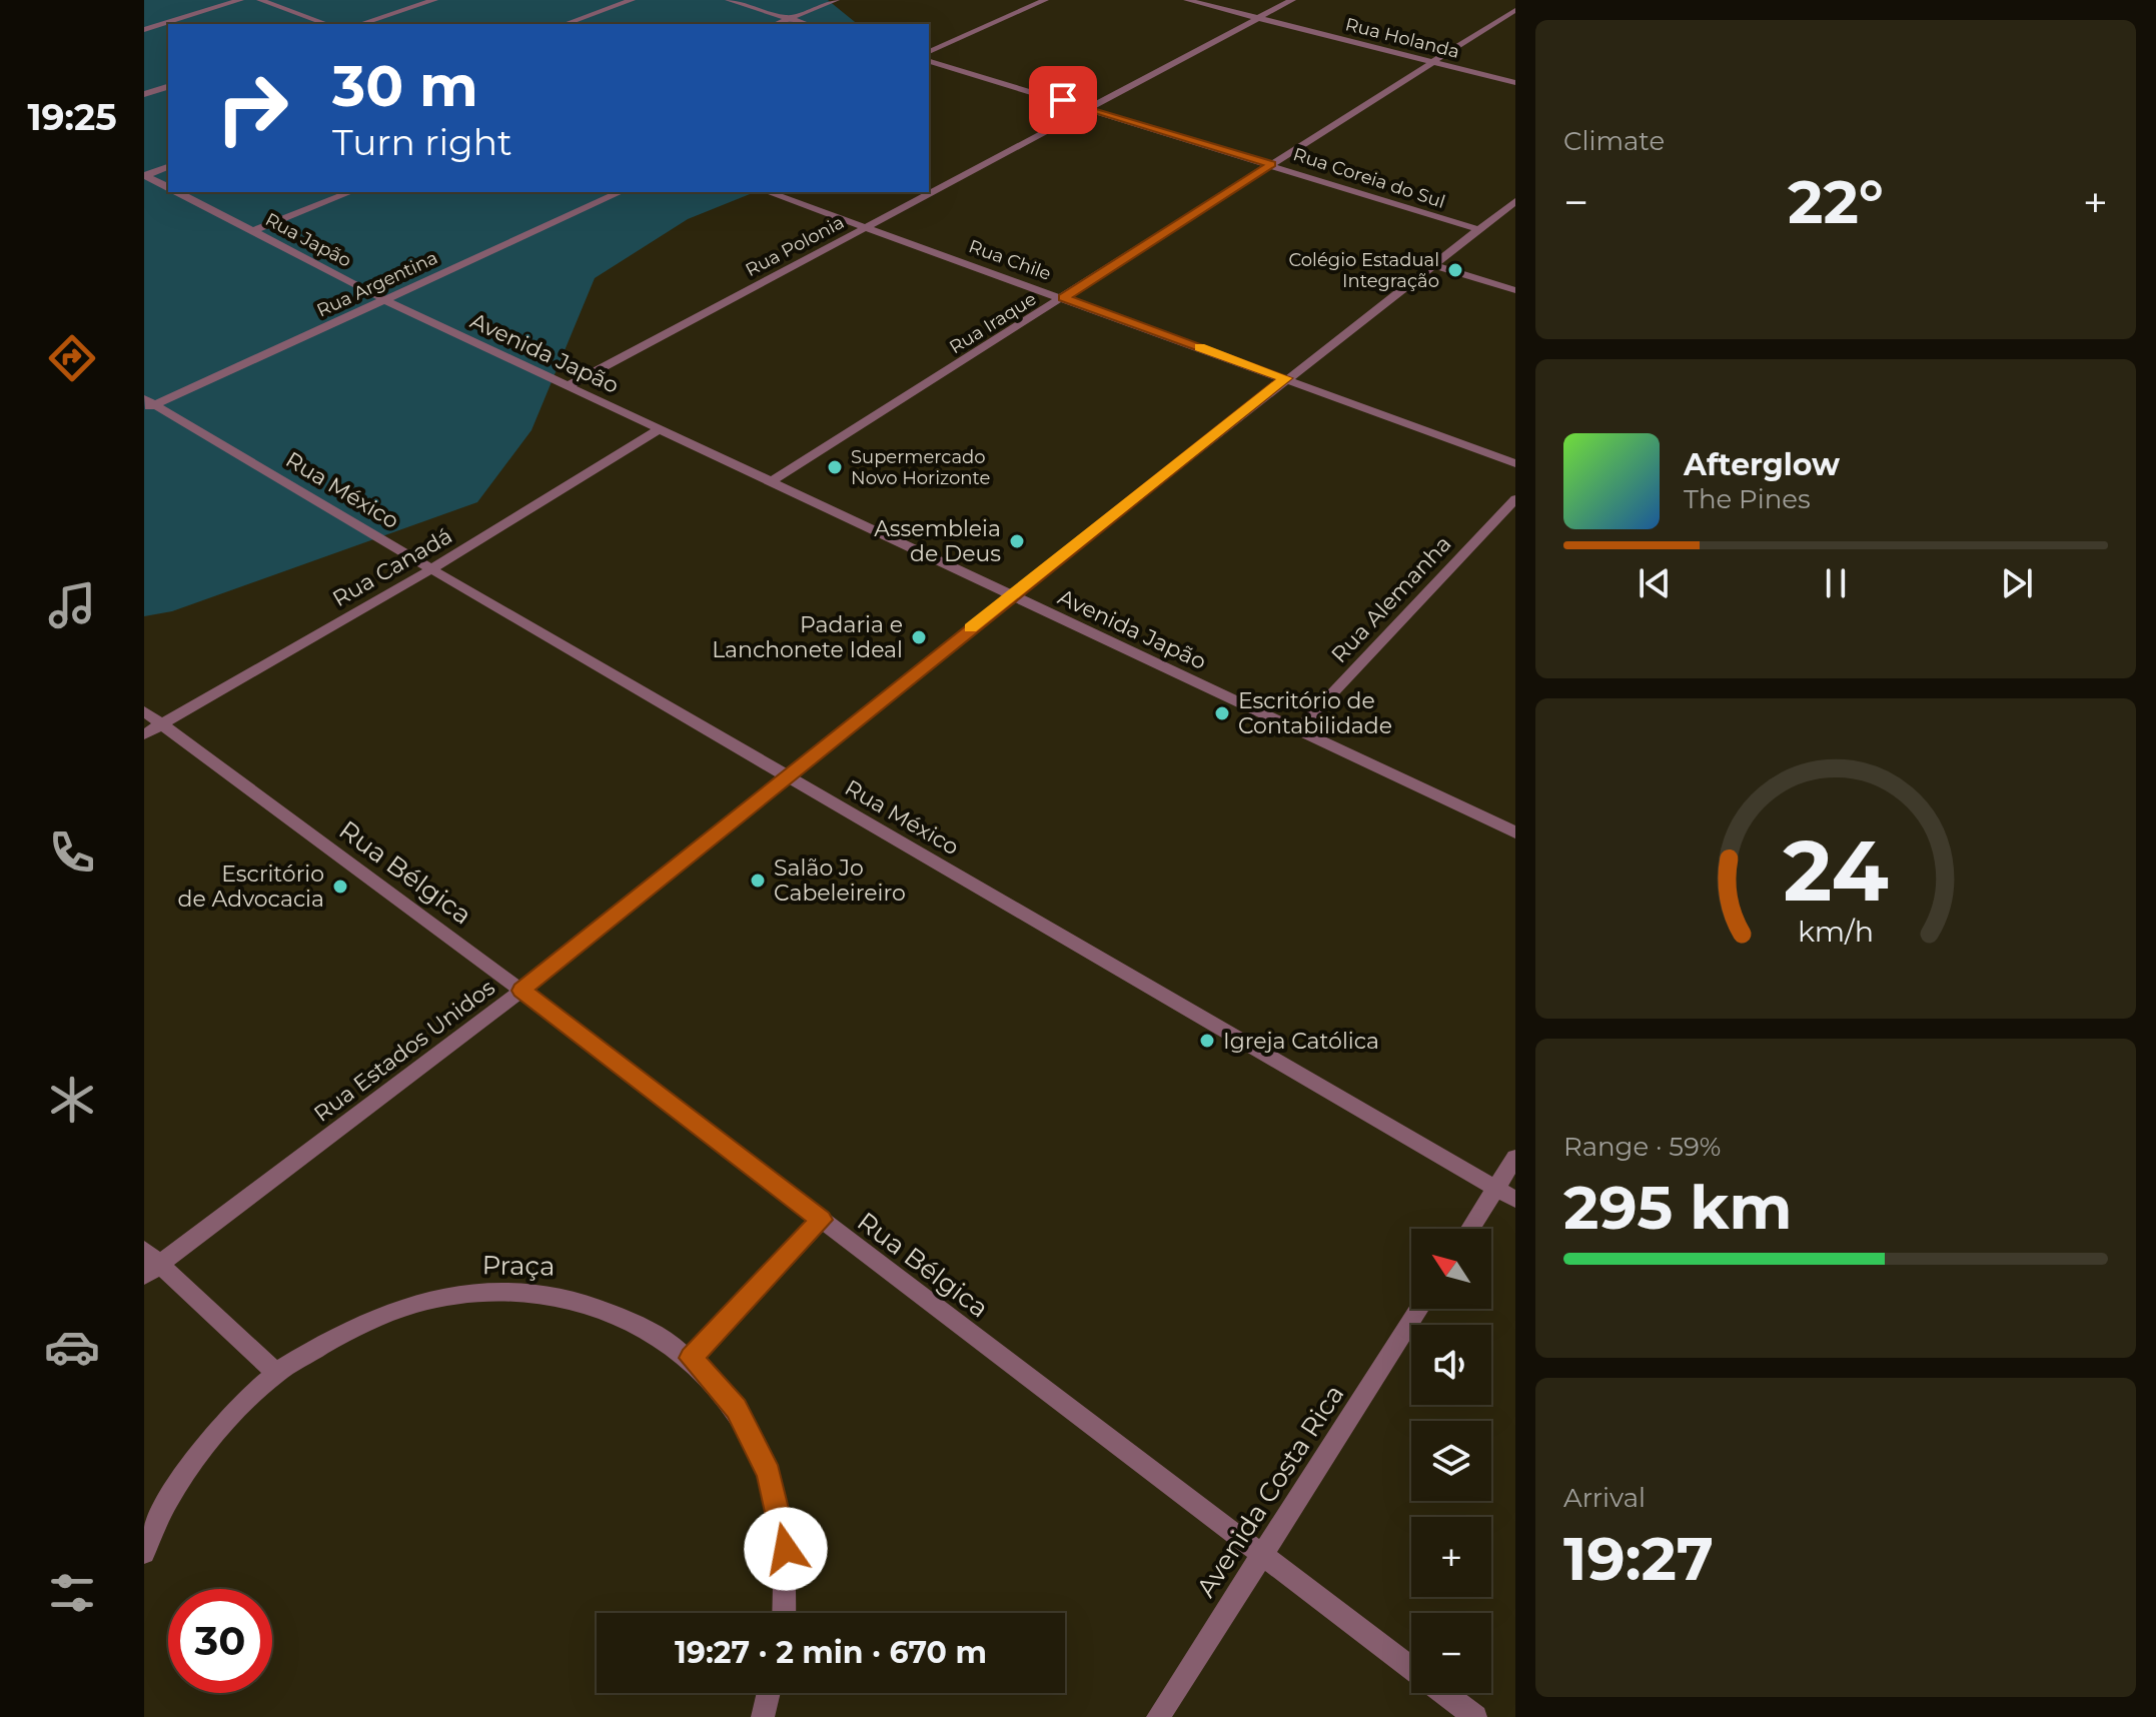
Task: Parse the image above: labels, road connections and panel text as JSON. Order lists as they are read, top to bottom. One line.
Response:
{"streets":{"street":["Rua Holanda","Rua Coreia do Sul","Rua Japão","Rua Polonia","Rua Chile","Rua Argentina","Rua Iraque","Avenida Japão","Rua México","Rua Canadá","Rua Alemanha","Rua Bélgica","Rua Estados Unidos","Praça","Avenida Costa Rica"]},"crossings":[["Rua Holanda","Rua Polonia"],["Rua Holanda","Rua Iraque"],["Rua Coreia do Sul","Rua Polonia"],["Rua Coreia do Sul","Rua Iraque"],["Rua Coreia do Sul","Rua Estados Unidos"],["Rua Japão","Rua Argentina"],["Rua Japão","Avenida Japão"],["Rua Polonia","Rua Chile"],["Rua Polonia","Avenida Japão"],["Rua Chile","Rua Iraque"],["Rua Chile","Rua Estados Unidos"],["Rua Argentina","Avenida Japão"],["Rua Argentina","Rua México"],["Rua Iraque","Avenida Japão"],["Avenida Japão","Rua Canadá"],["Avenida Japão","Rua Alemanha"],["Avenida Japão","Rua Estados Unidos"],["Rua México","Rua Canadá"],["Rua México","Rua Estados Unidos"],["Rua Canadá","Rua Bélgica"],["Rua Bélgica","Rua Estados Unidos"],["Rua Bélgica","Avenida Costa Rica"]],"places":["Colégio Estadual Integração","Supermercado Novo Horizonte","Assembleia de Deus","Padaria e Lanchonete Ideal","Escritório de Contabilidade","Salão Jo Cabeleireiro","Escritório de Advocacia","Igreja Católica"],"north":"top left","page":{"tabs":"19:25","tile":["Climate",["Range · 59%","295 km"],["Arrival","19:27"]],"turn":["30 m","Turn right"],"heat":["−","22°","+"],"song":["Afterglow","The Pines"],"map_buttons":["+","−"],"limit":"30","trip":"19:27 · 2 min · 670 m","gauge":["24","km/h"]}}
